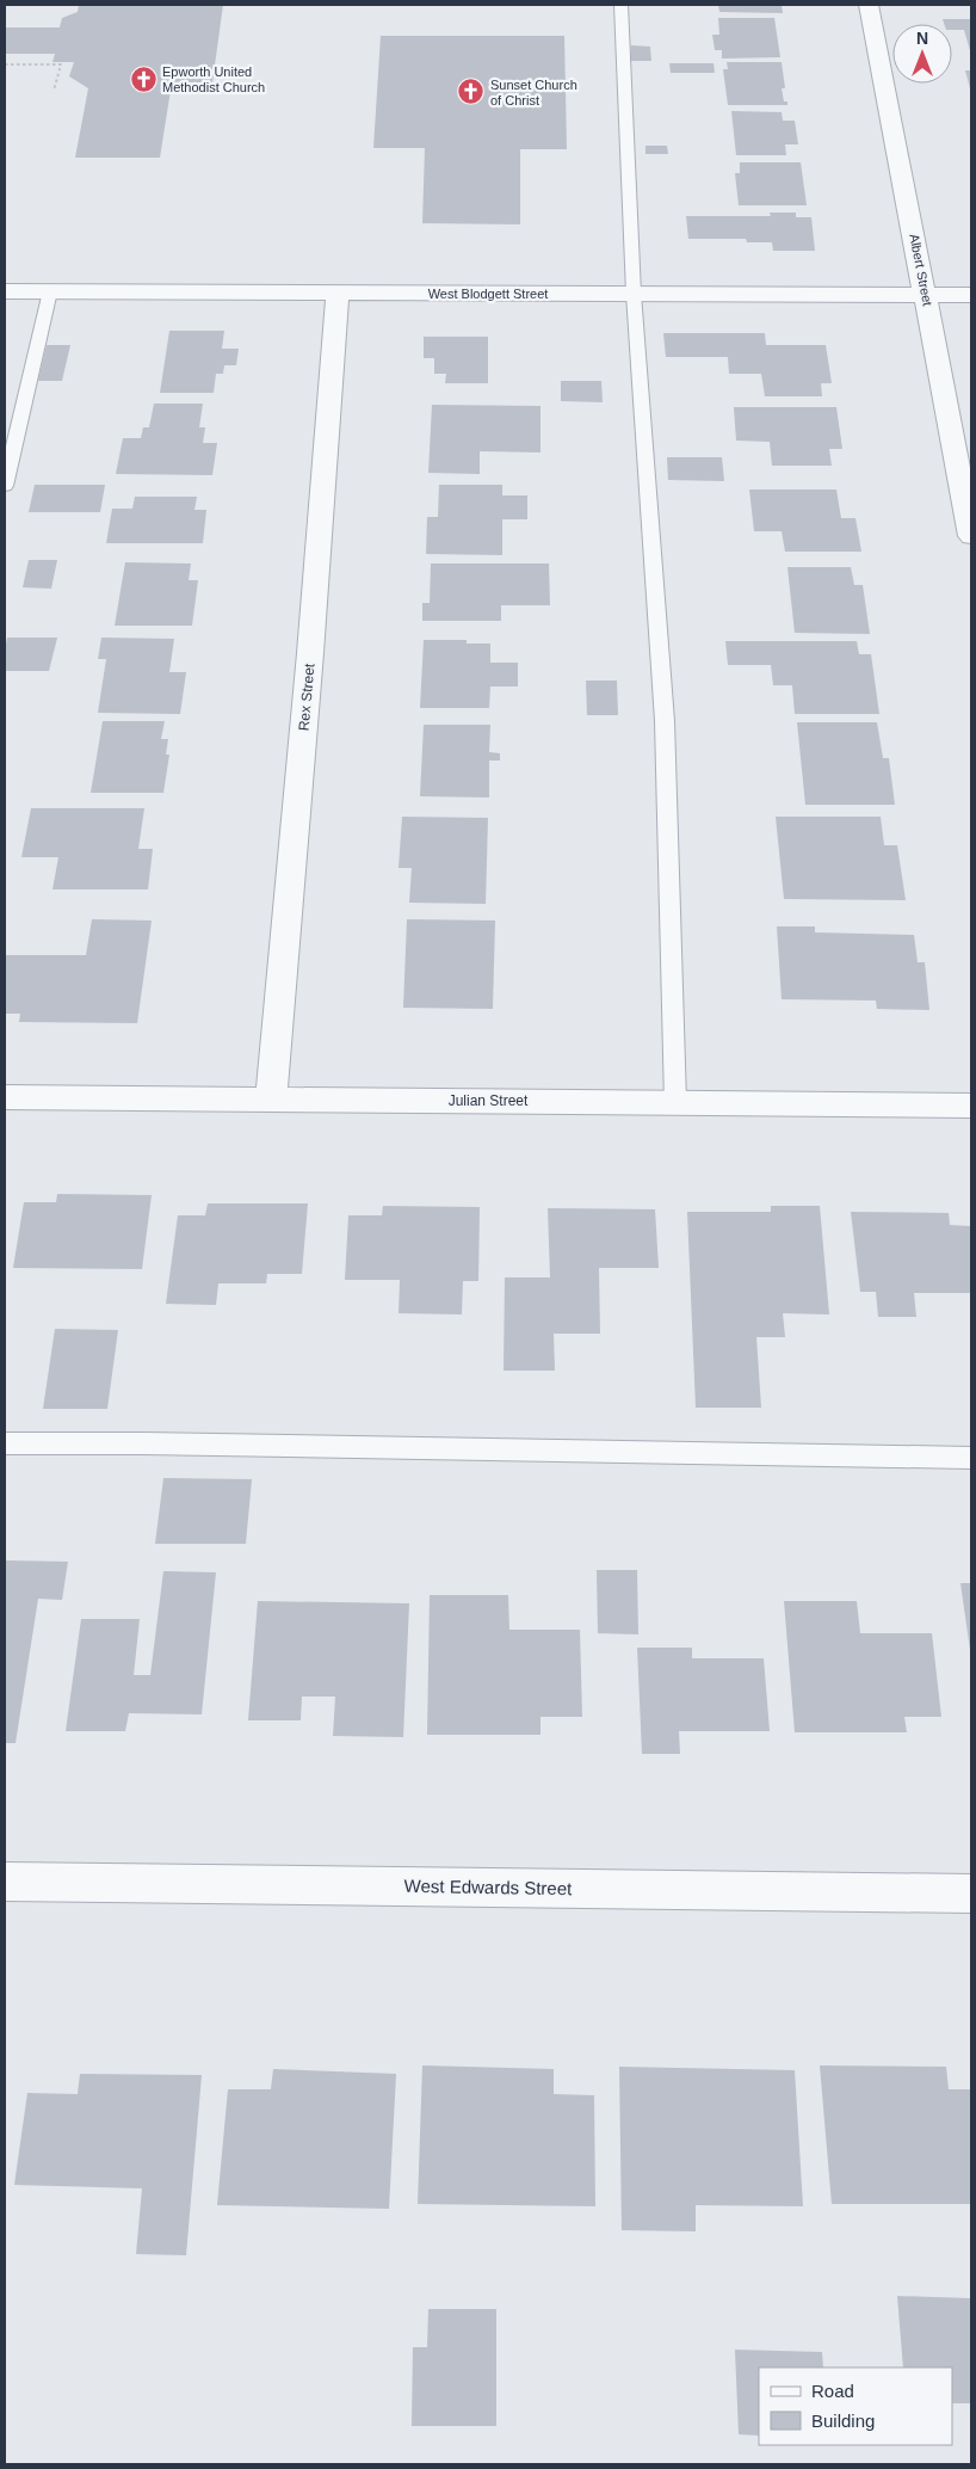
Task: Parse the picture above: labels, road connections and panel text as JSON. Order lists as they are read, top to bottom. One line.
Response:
{"streets":{"street":["Albert Street","West Blodgett Street","Rex Street","Julian Street","West Edwards Street"]},"crossings":[["Albert Street","West Blodgett Street"],["West Blodgett Street","Rex Street"],["Rex Street","Julian Street"]],"places":{"church":["Epworth United Methodist Church","Sunset Church of Christ"]},"legend":["Road","Building"],"north":"top"}
